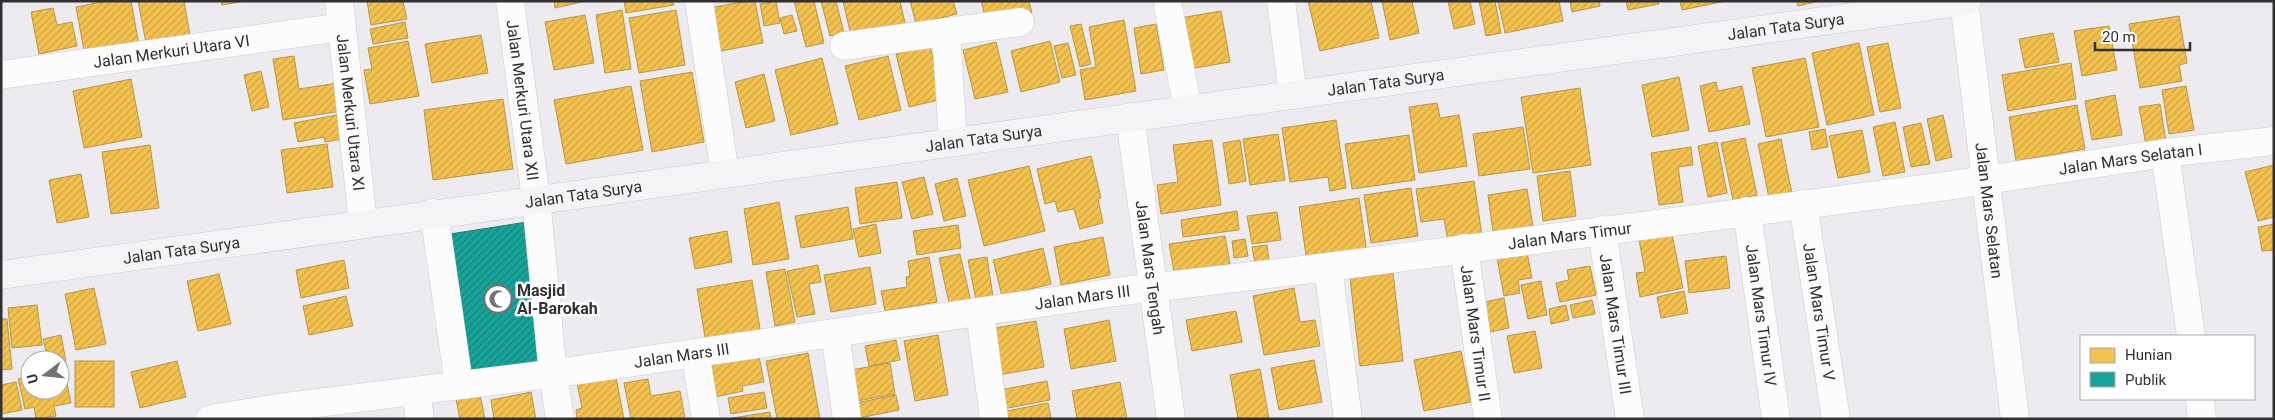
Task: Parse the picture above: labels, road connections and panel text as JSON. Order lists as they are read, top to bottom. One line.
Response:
{"streets":{"street":["Jalan Tata Surya","Jalan Merkuri Utara VI","Jalan Merkuri Utara XII","Jalan Merkuri Utara XI","Jalan Mars Selatan I","Jalan Mars Selatan","Jalan Mars Timur","Jalan Mars Tengah","Jalan Mars III","Jalan Mars Timur V","Jalan Mars Timur IV","Jalan Mars Timur III","Jalan Mars Timur II"]},"crossings":[["Jalan Tata Surya","Jalan Merkuri Utara XII"],["Jalan Tata Surya","Jalan Merkuri Utara XI"],["Jalan Tata Surya","Jalan Mars Selatan"],["Jalan Tata Surya","Jalan Mars Tengah"],["Jalan Merkuri Utara VI","Jalan Merkuri Utara XI"],["Jalan Merkuri Utara XII","Jalan Mars III"],["Jalan Mars Selatan I","Jalan Mars Selatan"],["Jalan Mars Selatan I","Jalan Mars Timur"],["Jalan Mars Selatan","Jalan Mars Timur"],["Jalan Mars Timur","Jalan Mars Tengah"],["Jalan Mars Timur","Jalan Mars III"],["Jalan Mars Timur","Jalan Mars Timur V"],["Jalan Mars Timur","Jalan Mars Timur IV"],["Jalan Mars Timur","Jalan Mars Timur III"],["Jalan Mars Timur","Jalan Mars Timur II"],["Jalan Mars Tengah","Jalan Mars III"]],"places":{"mosque":["Masjid Al-Barokah"]},"legend":["Hunian","Publik"],"scale_bar":"20 m","north":"left"}
